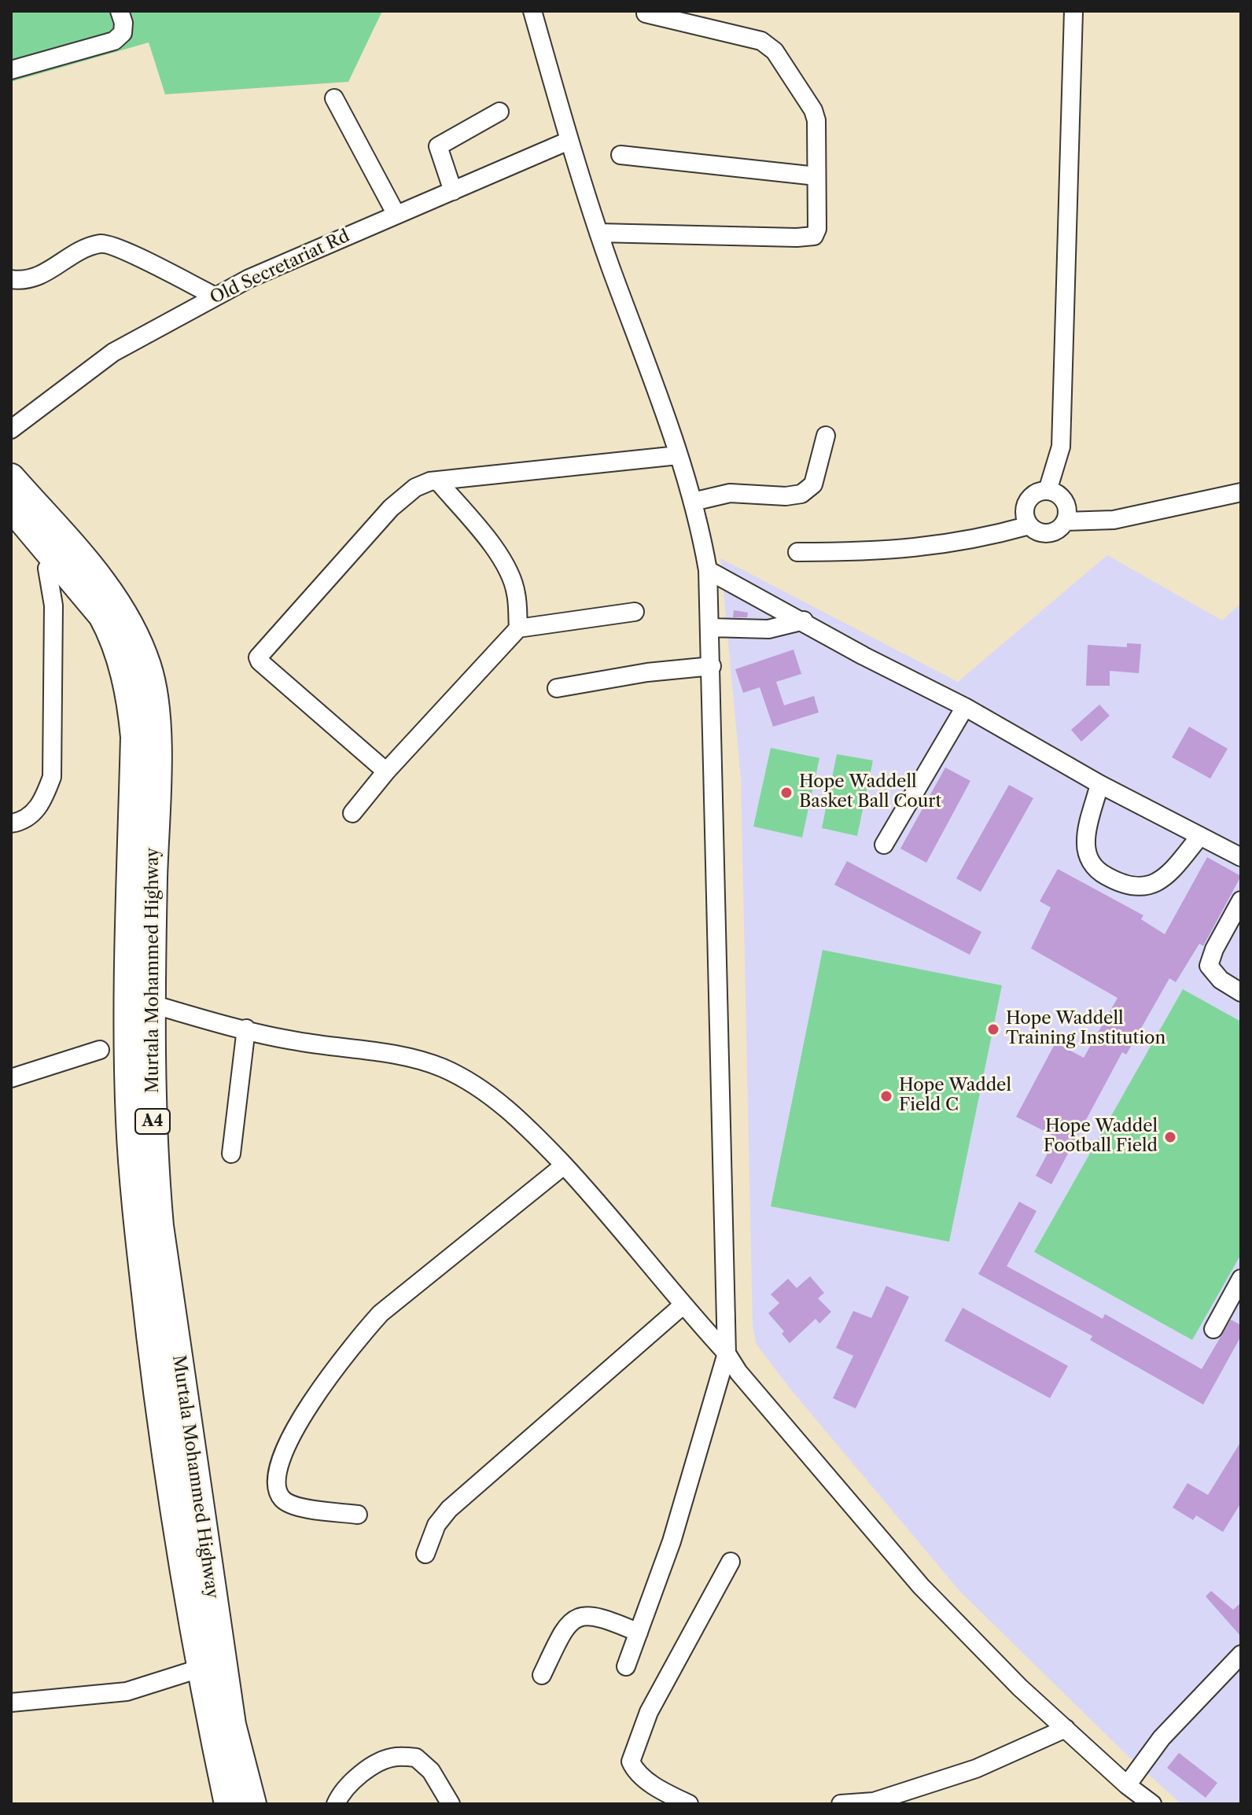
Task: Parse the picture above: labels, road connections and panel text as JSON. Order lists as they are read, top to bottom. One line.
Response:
{"streets":{"highway":["Murtala Mohammed Highway","A4"],"street":["Old Secretariat Rd"]},"places":["Hope Waddell Basket Ball Court","Hope Waddell Training Institution","Hope Waddel Field C","Hope Waddel Football Field"]}
